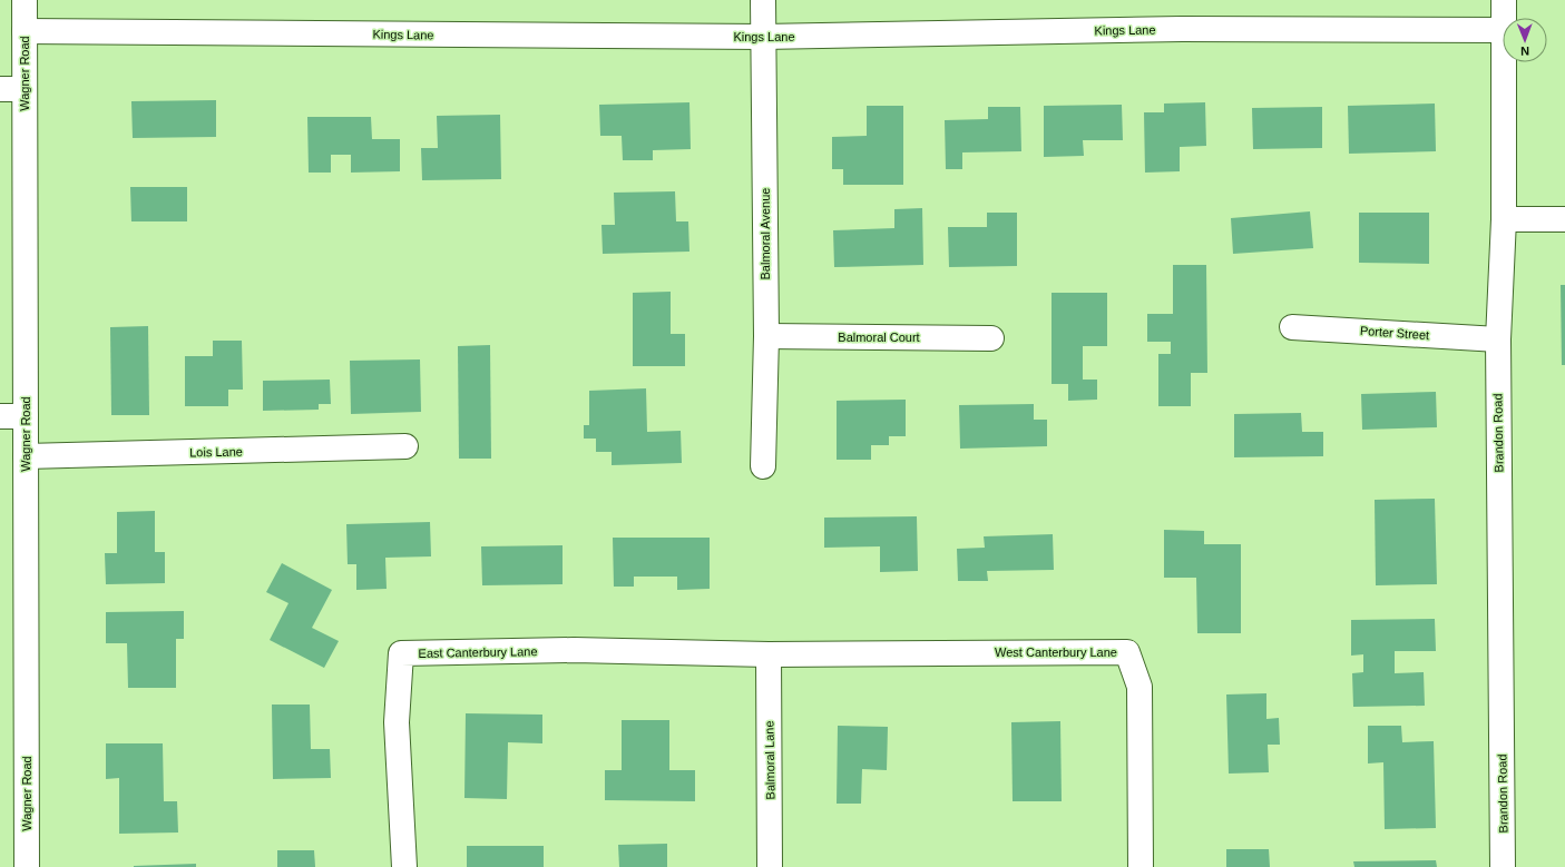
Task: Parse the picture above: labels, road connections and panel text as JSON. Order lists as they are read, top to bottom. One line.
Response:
{"streets":{"street":["Kings Lane","Wagner Road","Balmoral Avenue","Porter Street","Balmoral Court","Brandon Road","Lois Lane","East Canterbury Lane","West Canterbury Lane","Balmoral Lane"]},"crossings":[["Kings Lane","Wagner Road"],["Kings Lane","Balmoral Avenue"],["Wagner Road","Lois Lane"],["Balmoral Avenue","Balmoral Court"],["Porter Street","Brandon Road"],["East Canterbury Lane","West Canterbury Lane"],["East Canterbury Lane","Balmoral Lane"],["West Canterbury Lane","Balmoral Lane"]],"north":"bottom"}
